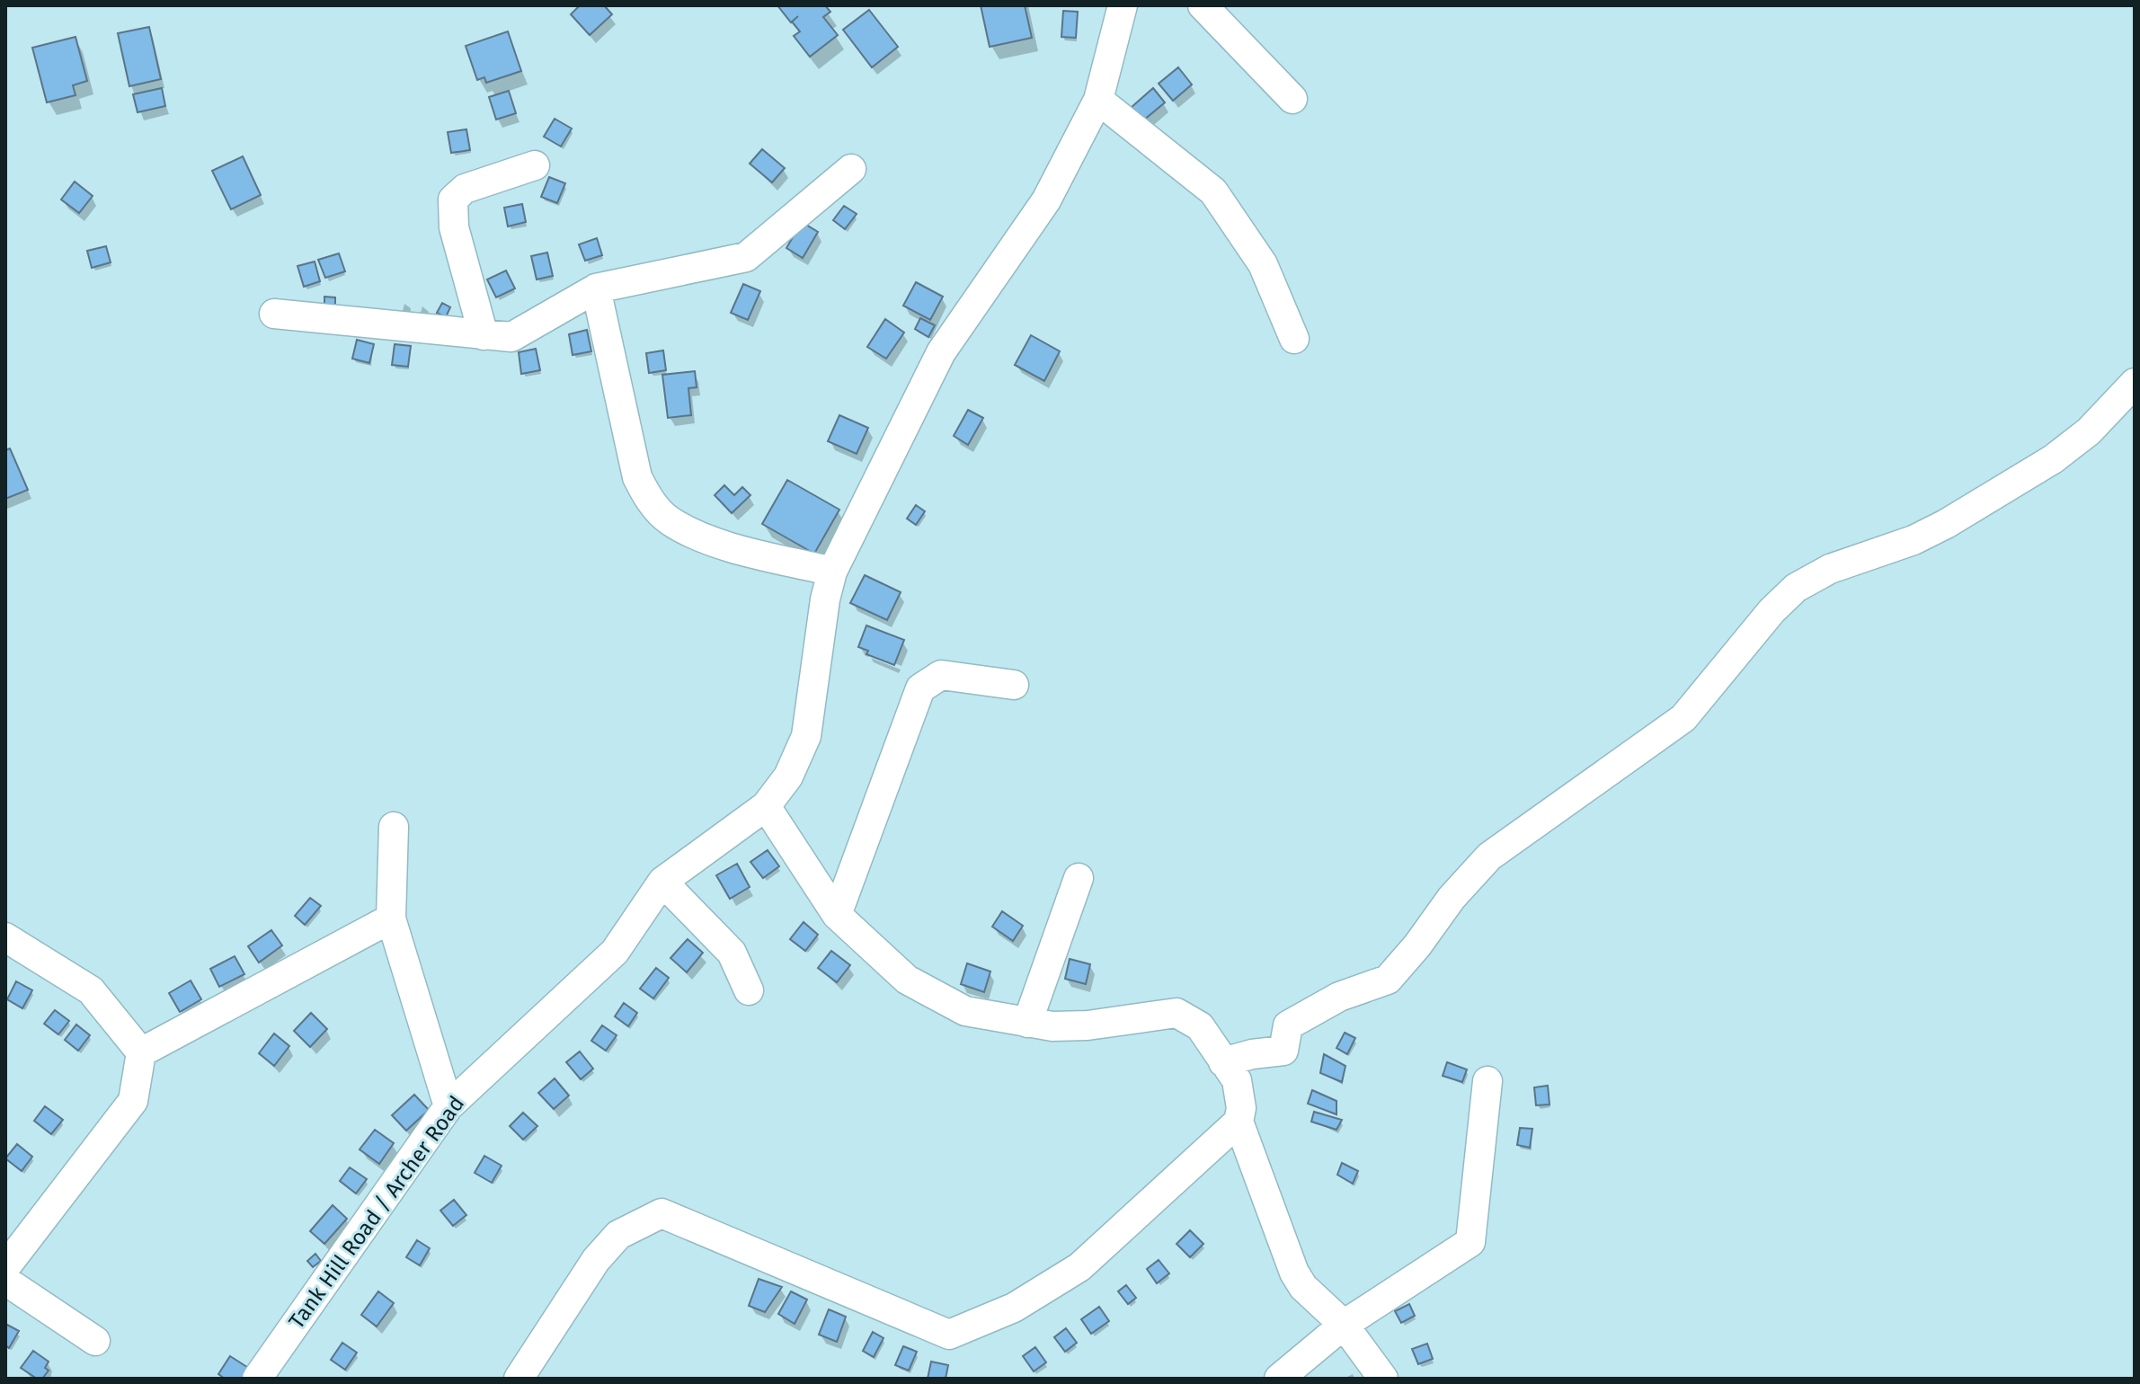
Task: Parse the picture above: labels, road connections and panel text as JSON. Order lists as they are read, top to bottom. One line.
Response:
{"streets":{"street":["Tank Hill Road / Archer Road"]}}
